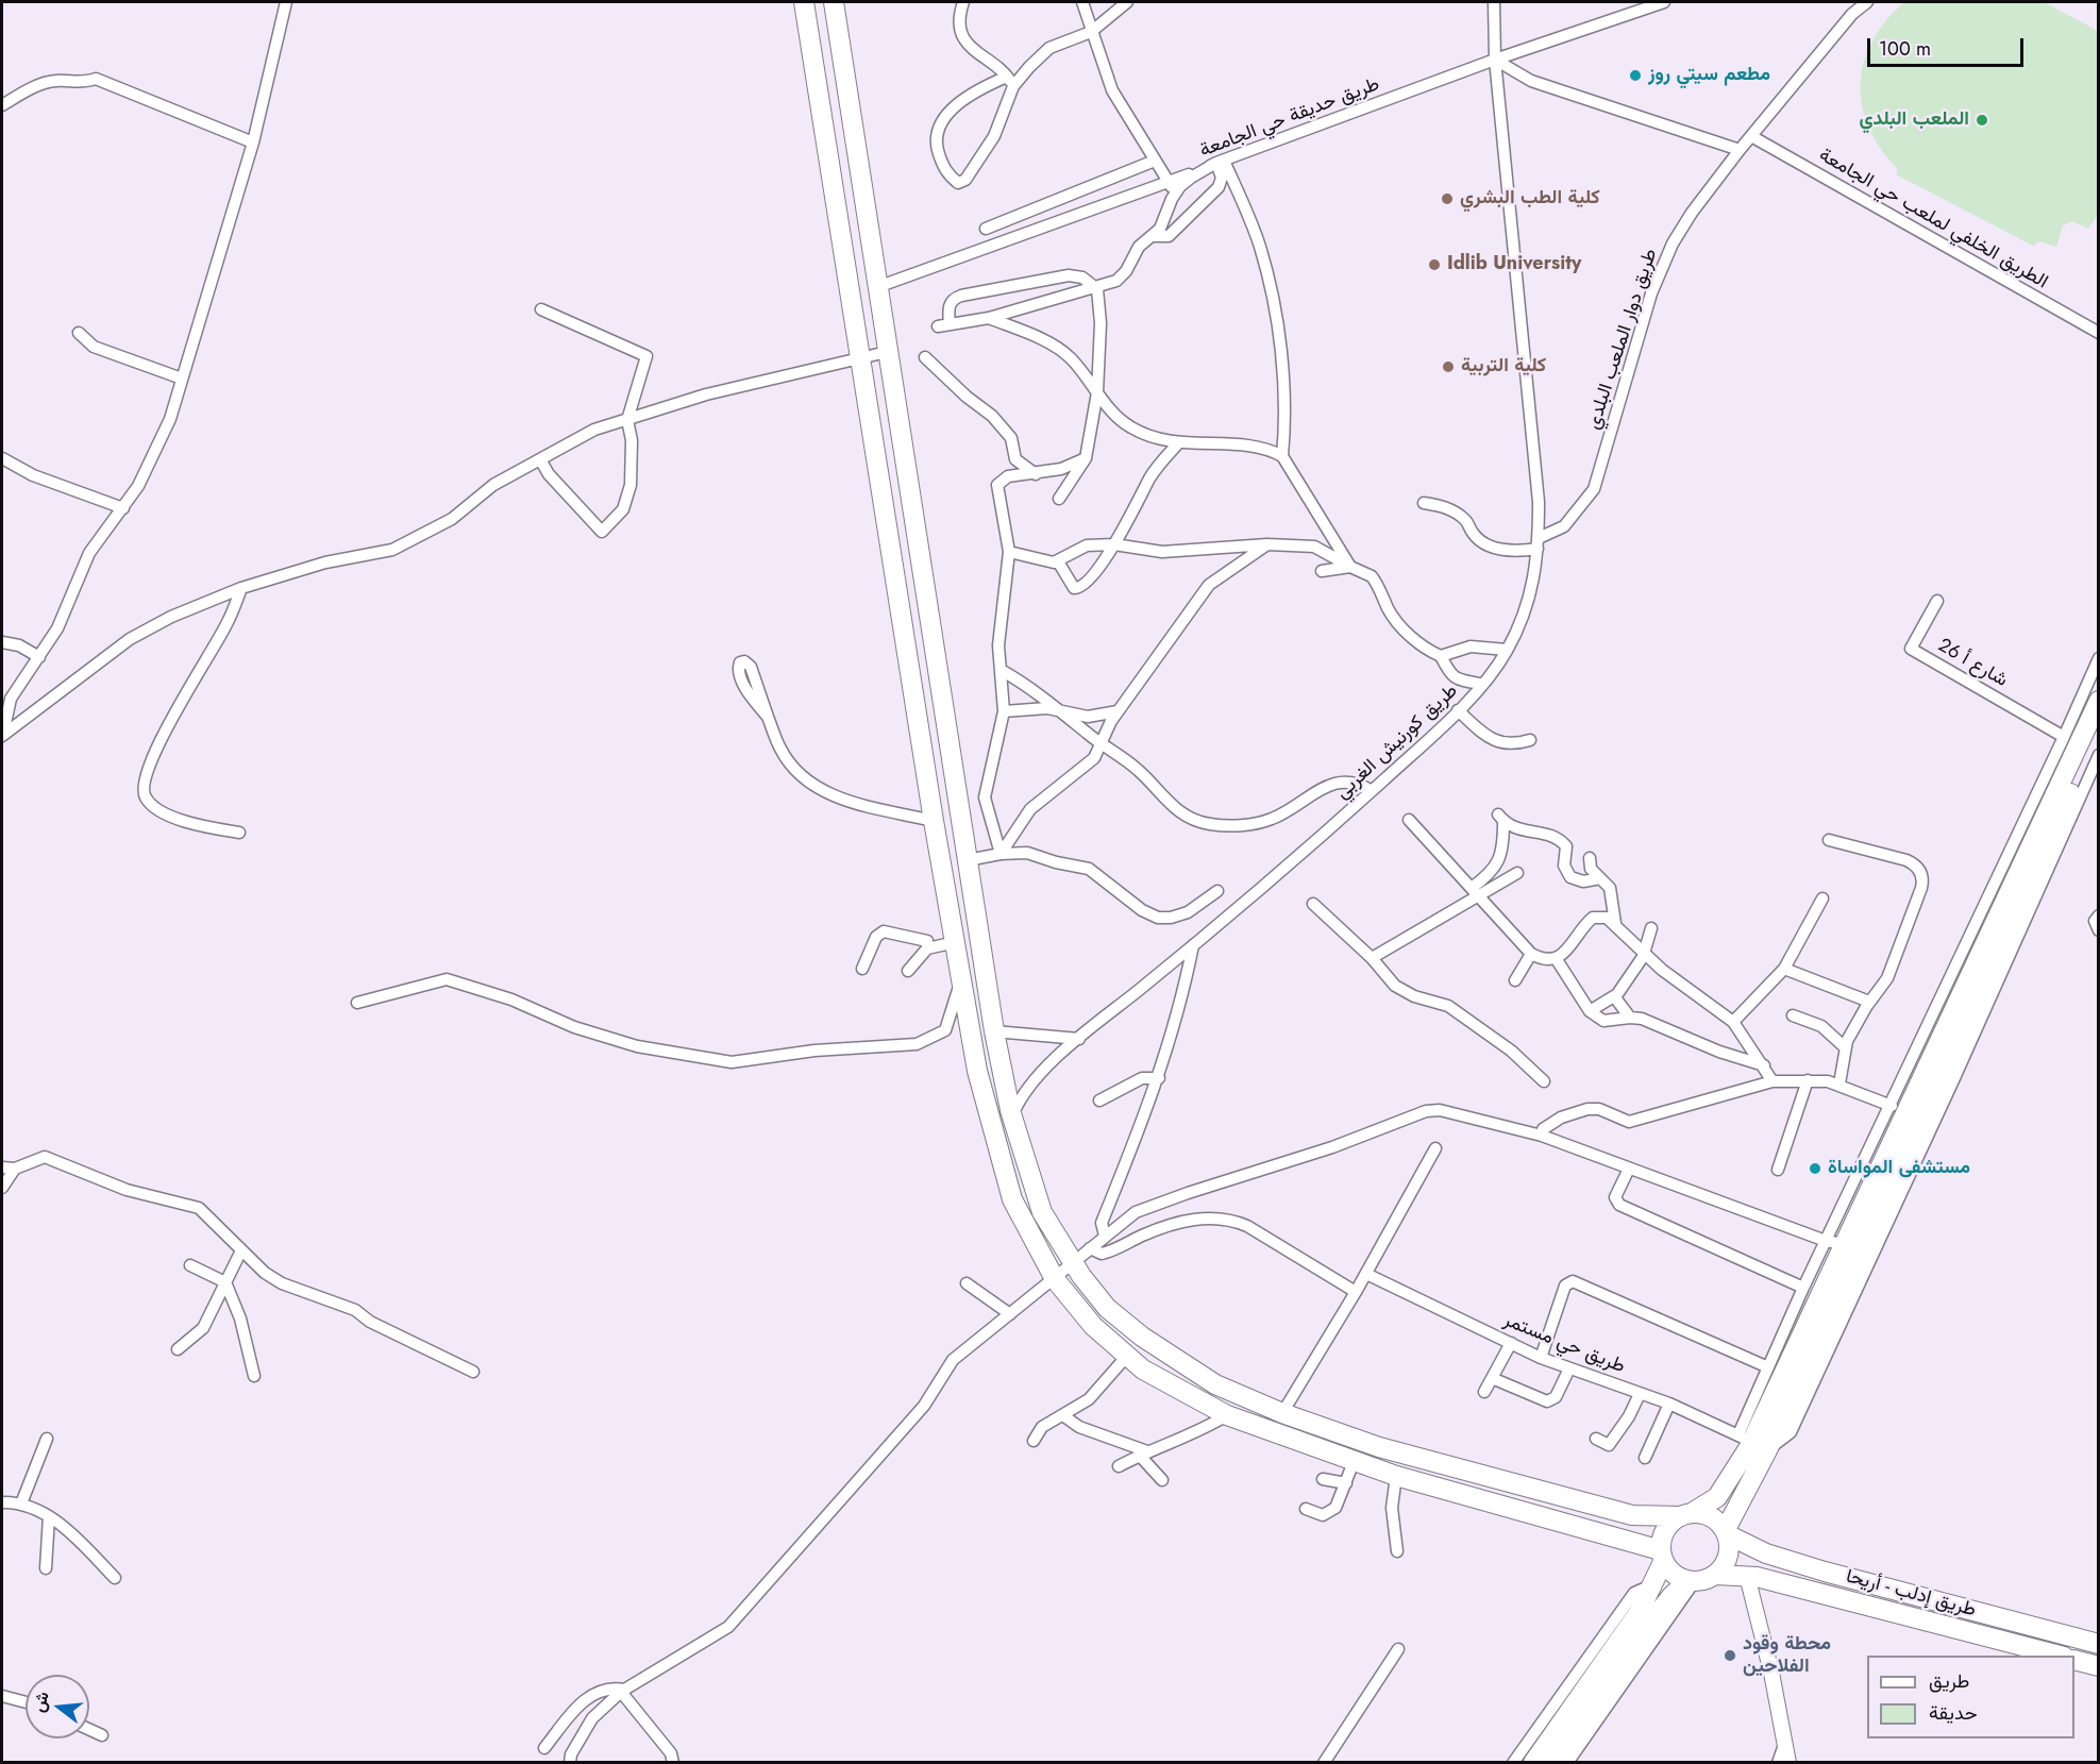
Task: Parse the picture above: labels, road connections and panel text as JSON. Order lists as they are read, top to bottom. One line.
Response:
{"streets":{"main road":["طريق إدلب - أريحا"],"street":["طريق حديقة حي الجامعة","الطريق الخلفي لملعب حي الجامعة","طريق دوار الملعب البلدي","شارع أ 26","طريق كورنيش الغربي","طريق حي مستمر"]},"crossings":[["طريق حديقة حي الجامعة","طريق كورنيش الغربي"],["الطريق الخلفي لملعب حي الجامعة","طريق دوار الملعب البلدي"],["طريق دوار الملعب البلدي","طريق كورنيش الغربي"]],"places":["مطعم سيتي روز","الملعب البلدي","كلية الطب البشري","Idlib University","كلية التربية","مستشفى المواساة","محطة وقود الفلاحين"],"legend":["طريق","حديقة"],"scale_bar":"100 m","north":"left"}
